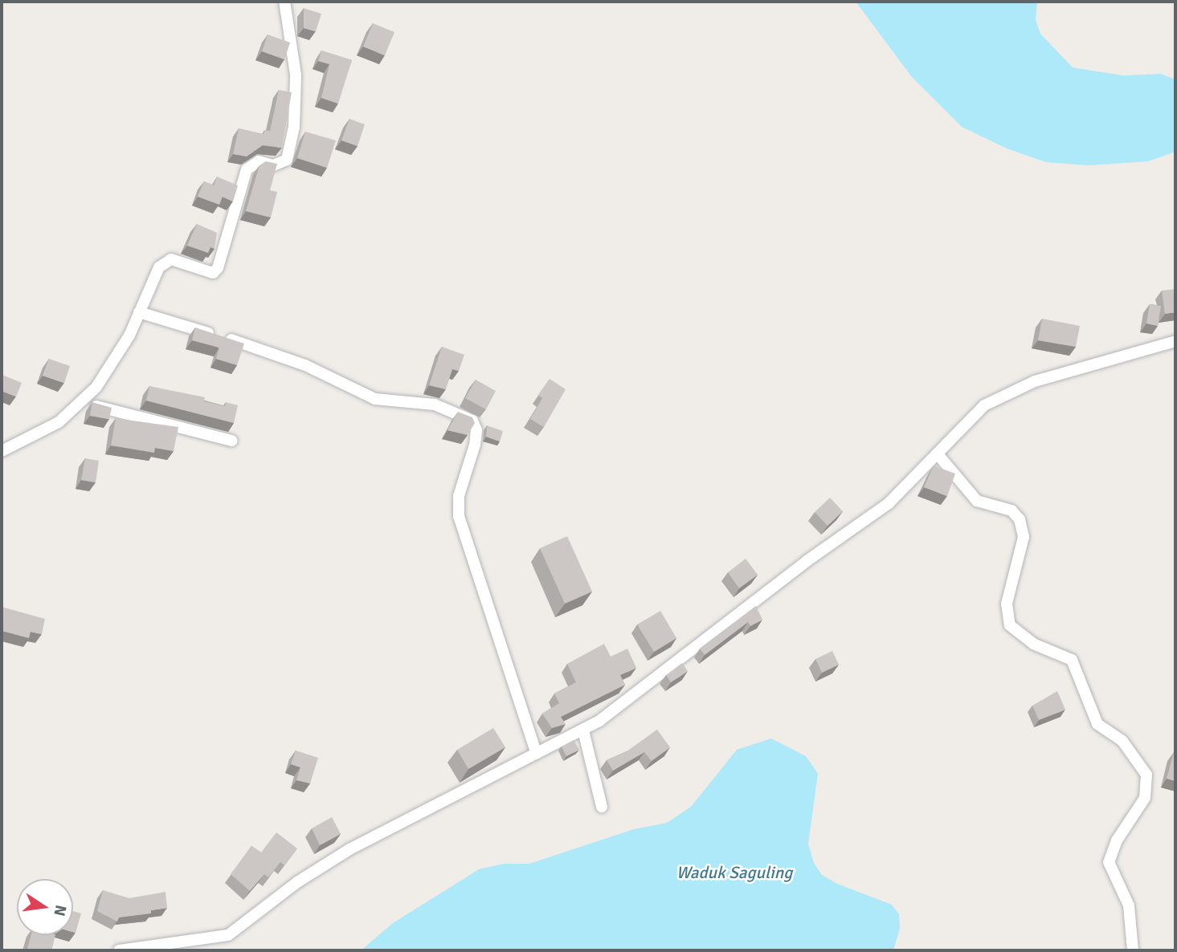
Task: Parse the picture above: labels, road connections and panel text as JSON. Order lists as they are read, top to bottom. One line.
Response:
{"water":["Waduk Saguling"],"north":"right"}
